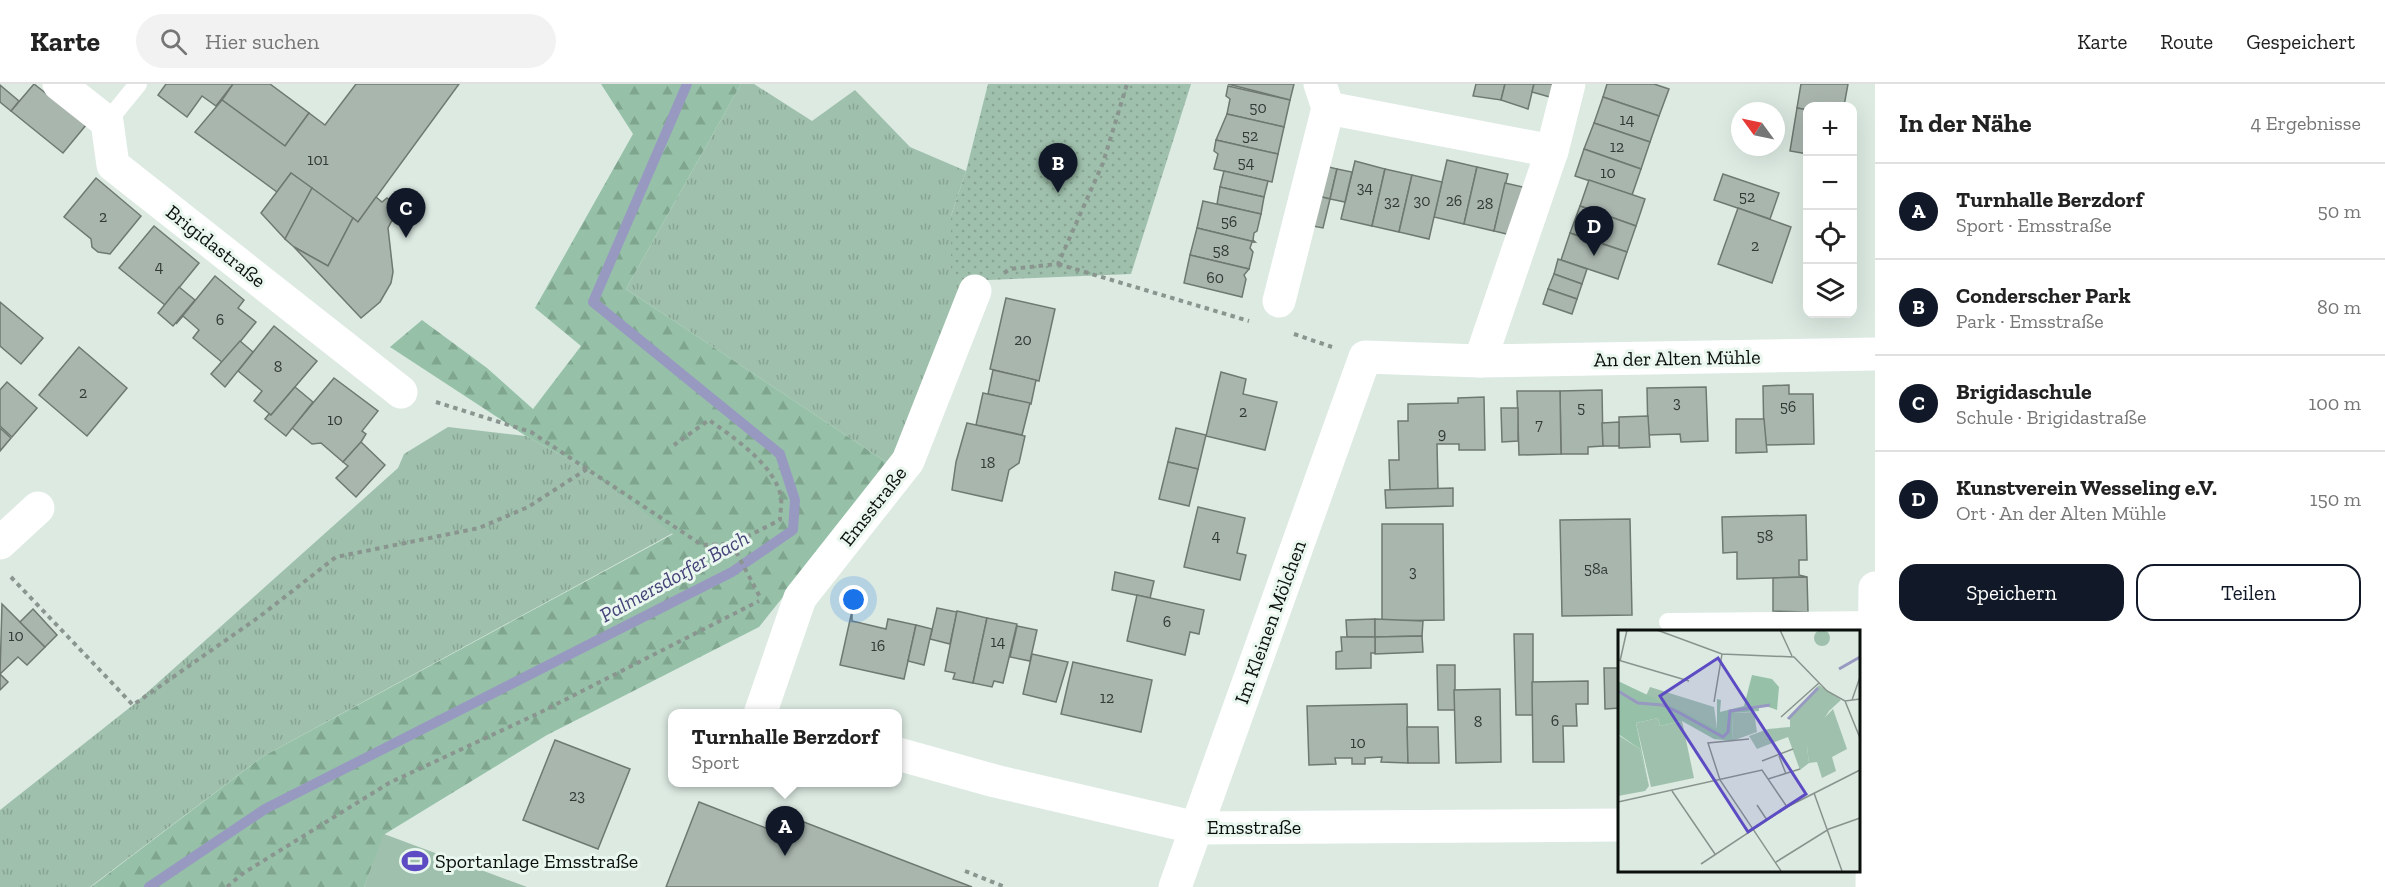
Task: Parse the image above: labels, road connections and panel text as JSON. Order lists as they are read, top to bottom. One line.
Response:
{"streets":{"street":["Brigidastraße","An der Alten Mühle","Emsstraße","Im Kleinen Mölchen"]},"crossings":[["An der Alten Mühle","Im Kleinen Mölchen"],["Emsstraße","Im Kleinen Mölchen"]],"water":["Palmersdorfer Bach"],"places":{"sports":["Sportanlage Emsstraße"]},"house_numbers":["50","14","52","12","101","54","10","34","52","30","26","32","28","2","56","2","58","4","60","6","20","8","2","3","56","5","2","10","7","9","18","4","58","58a","3","6","10","14","16","12","6","8","10","23"],"north":"top left","page":{"header":"Karte","search":"Hier suchen","nav":["Karte","Route","Gespeichert"],"heading":["In der Nähe","4 Ergebnisse"],"map_buttons":["+","−"],"pins":["B","C","D","A"],"list":[{"mark":"A","name":"Turnhalle Berzdorf","note":"Sport · Emsstraße","value":"50 m"},{"mark":"B","name":"Conderscher Park","note":"Park · Emsstraße","value":"80 m"},{"mark":"C","name":"Brigidaschule","note":"Schule · Brigidastraße","value":"100 m"},{"mark":"D","name":"Kunstverein Wesseling e.V.","note":"Ort · An der Alten Mühle","value":"150 m"}],"buttons":["Speichern","Teilen"],"popup":["Turnhalle Berzdorf","Sport"]}}
